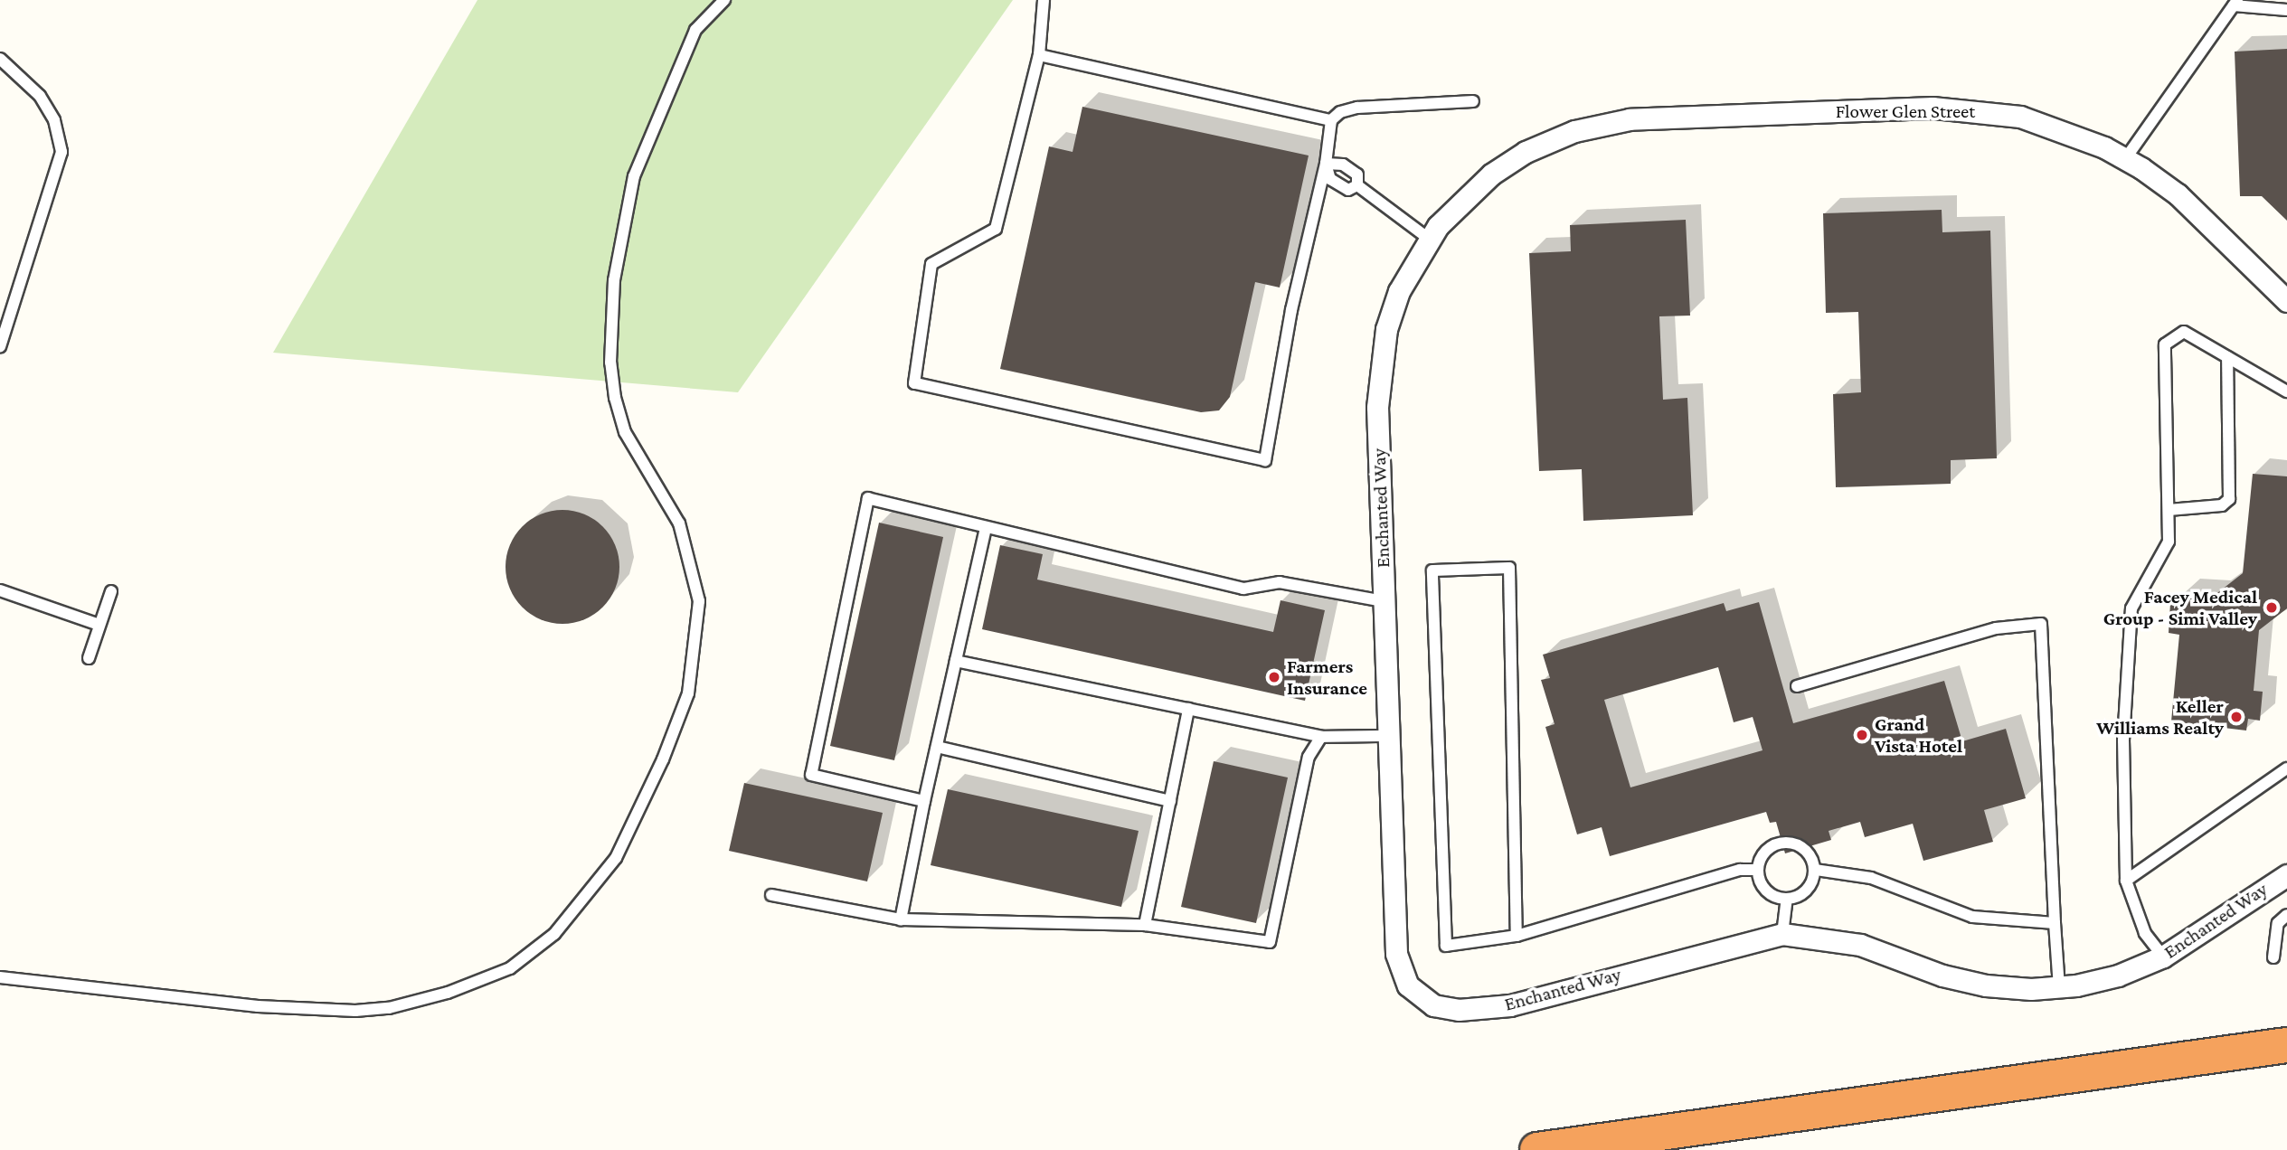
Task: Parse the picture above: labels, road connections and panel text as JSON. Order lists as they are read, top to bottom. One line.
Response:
{"streets":{"street":["Flower Glen Street","Enchanted Way"]},"crossings":[["Flower Glen Street","Enchanted Way"]],"places":["Facey Medical Group - Simi Valley","Farmers Insurance","Keller Williams Realty","Grand Vista Hotel"]}
